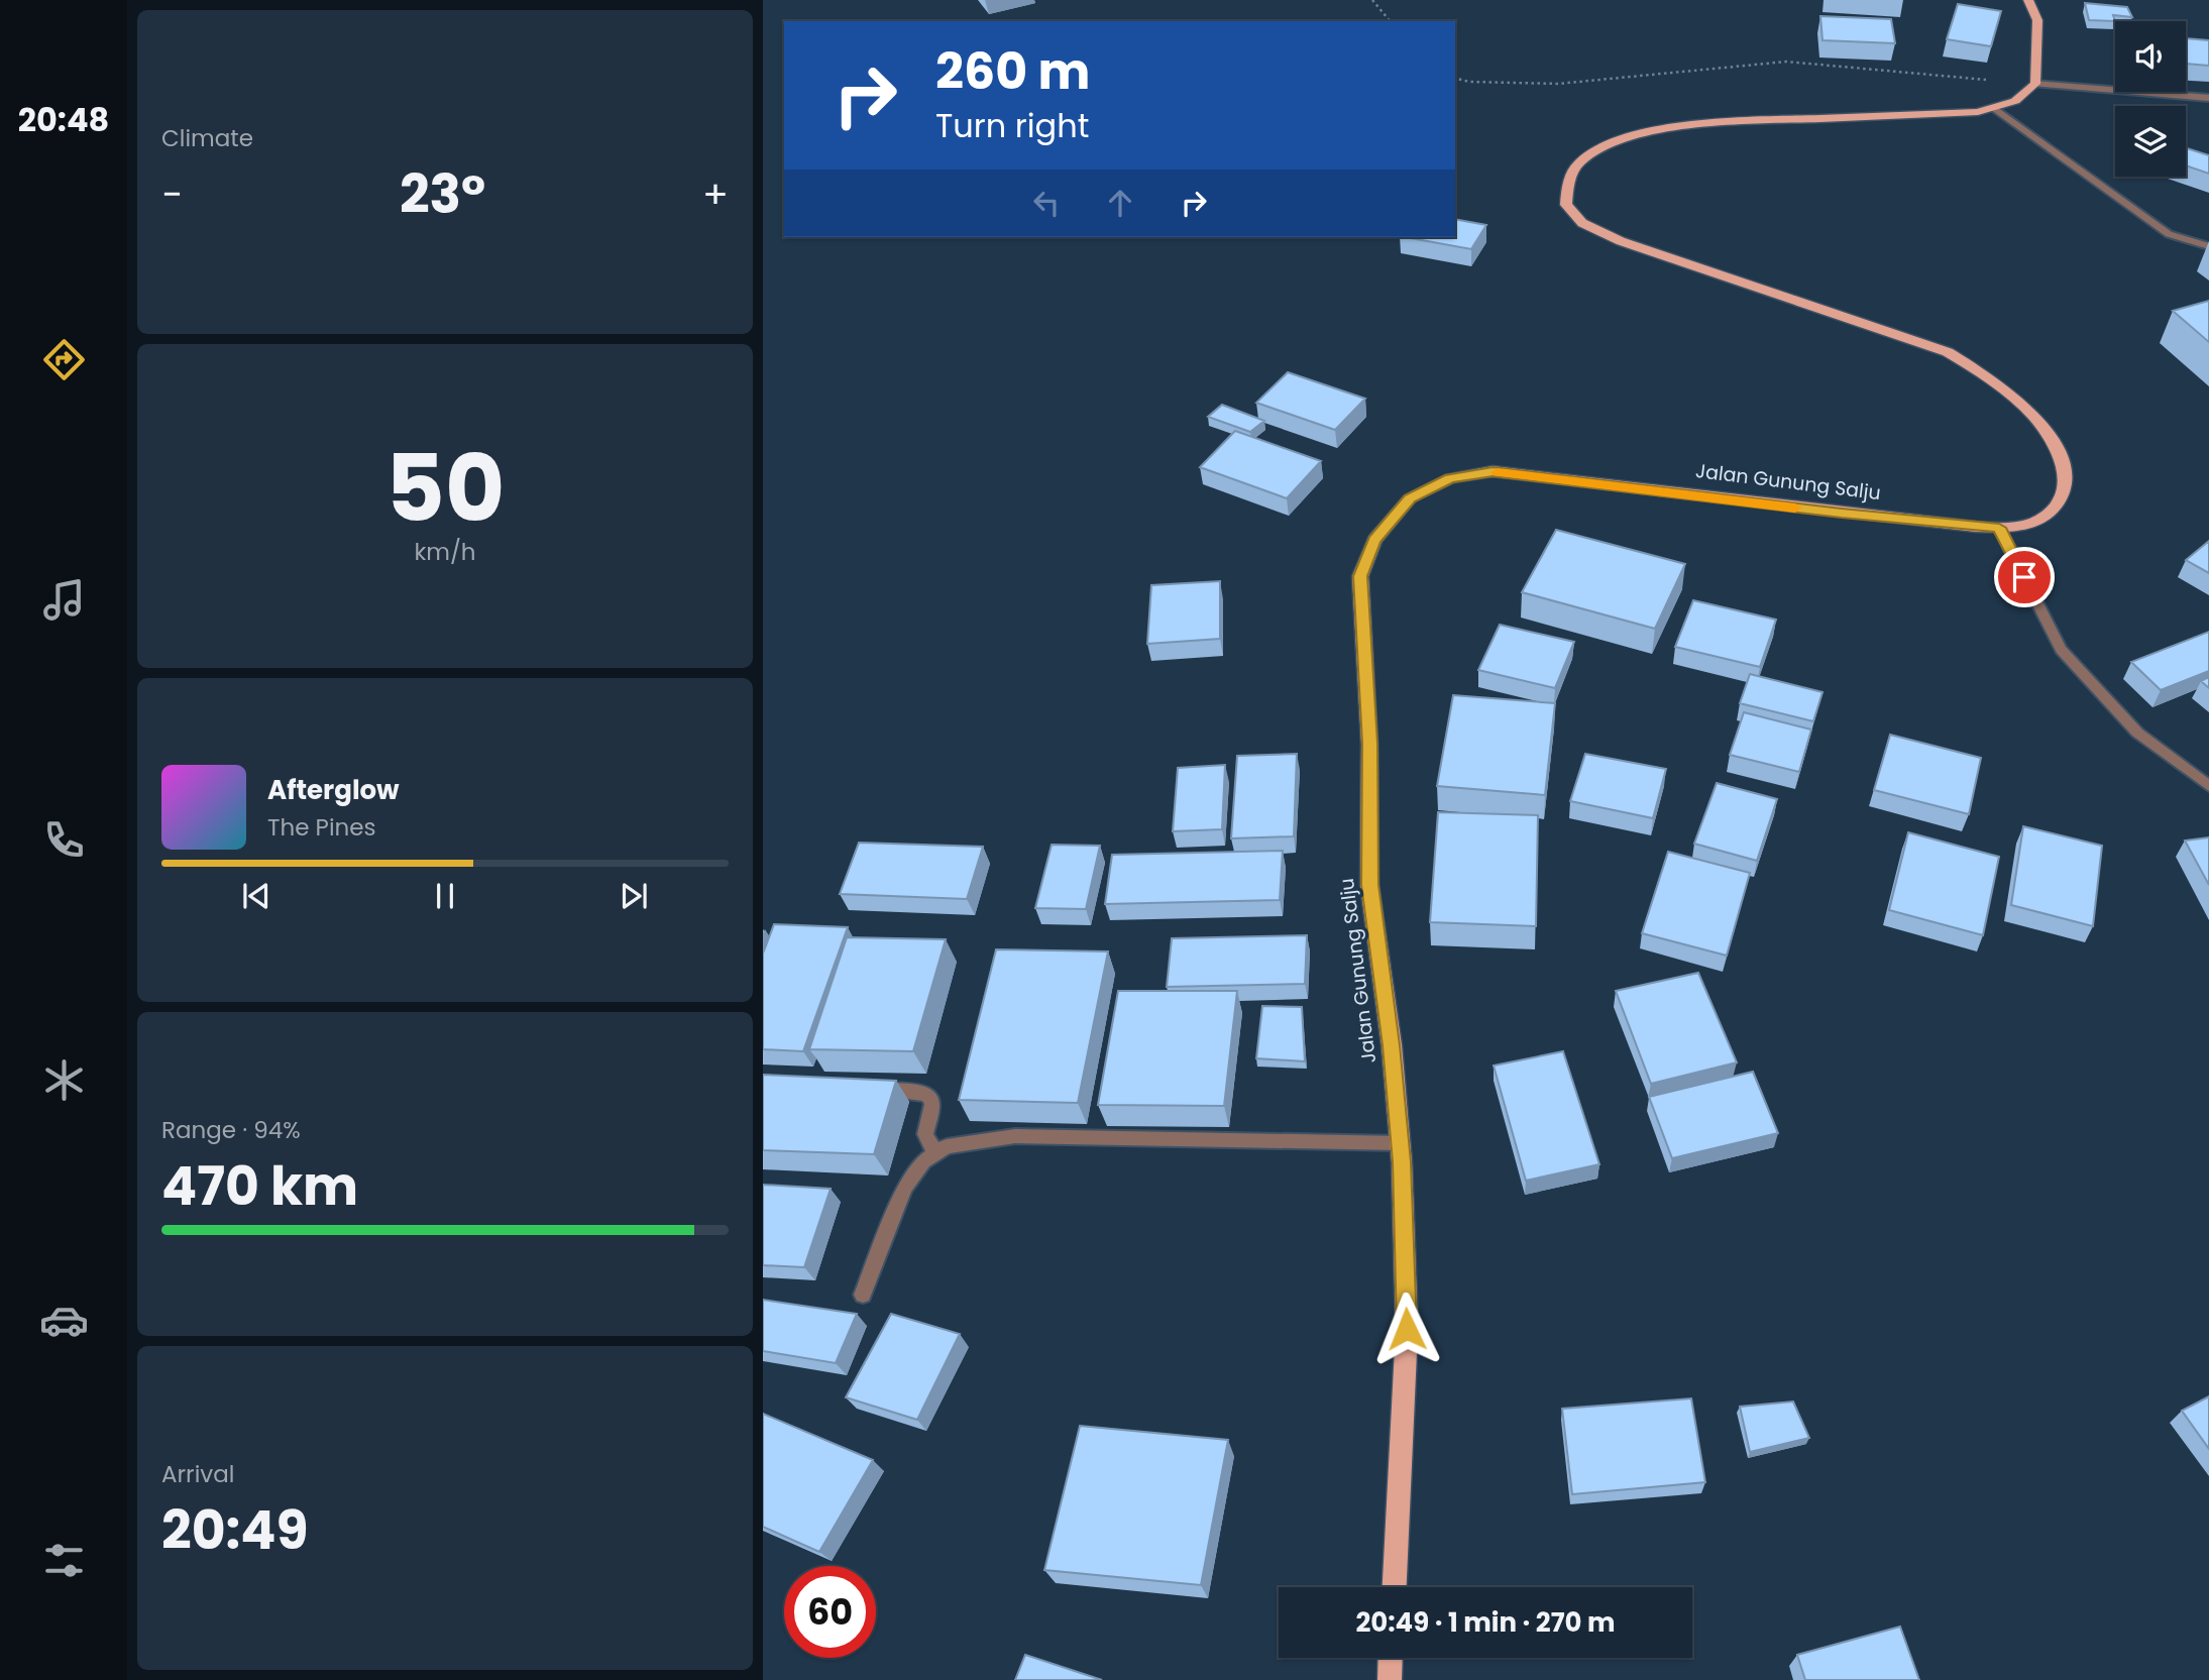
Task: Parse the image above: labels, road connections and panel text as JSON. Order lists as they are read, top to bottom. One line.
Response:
{"streets":{"main road":["Jalan Gunung Salju"]},"page":{"tabs":"20:48","tile":["Climate",["50","km/h"],["Range · 94%","470 km"],["Arrival","20:49"]],"turn":["260 m","Turn right"],"heat":["−","23°","+"],"song":["Afterglow","The Pines"],"limit":"60","trip":"20:49 · 1 min · 270 m"}}
